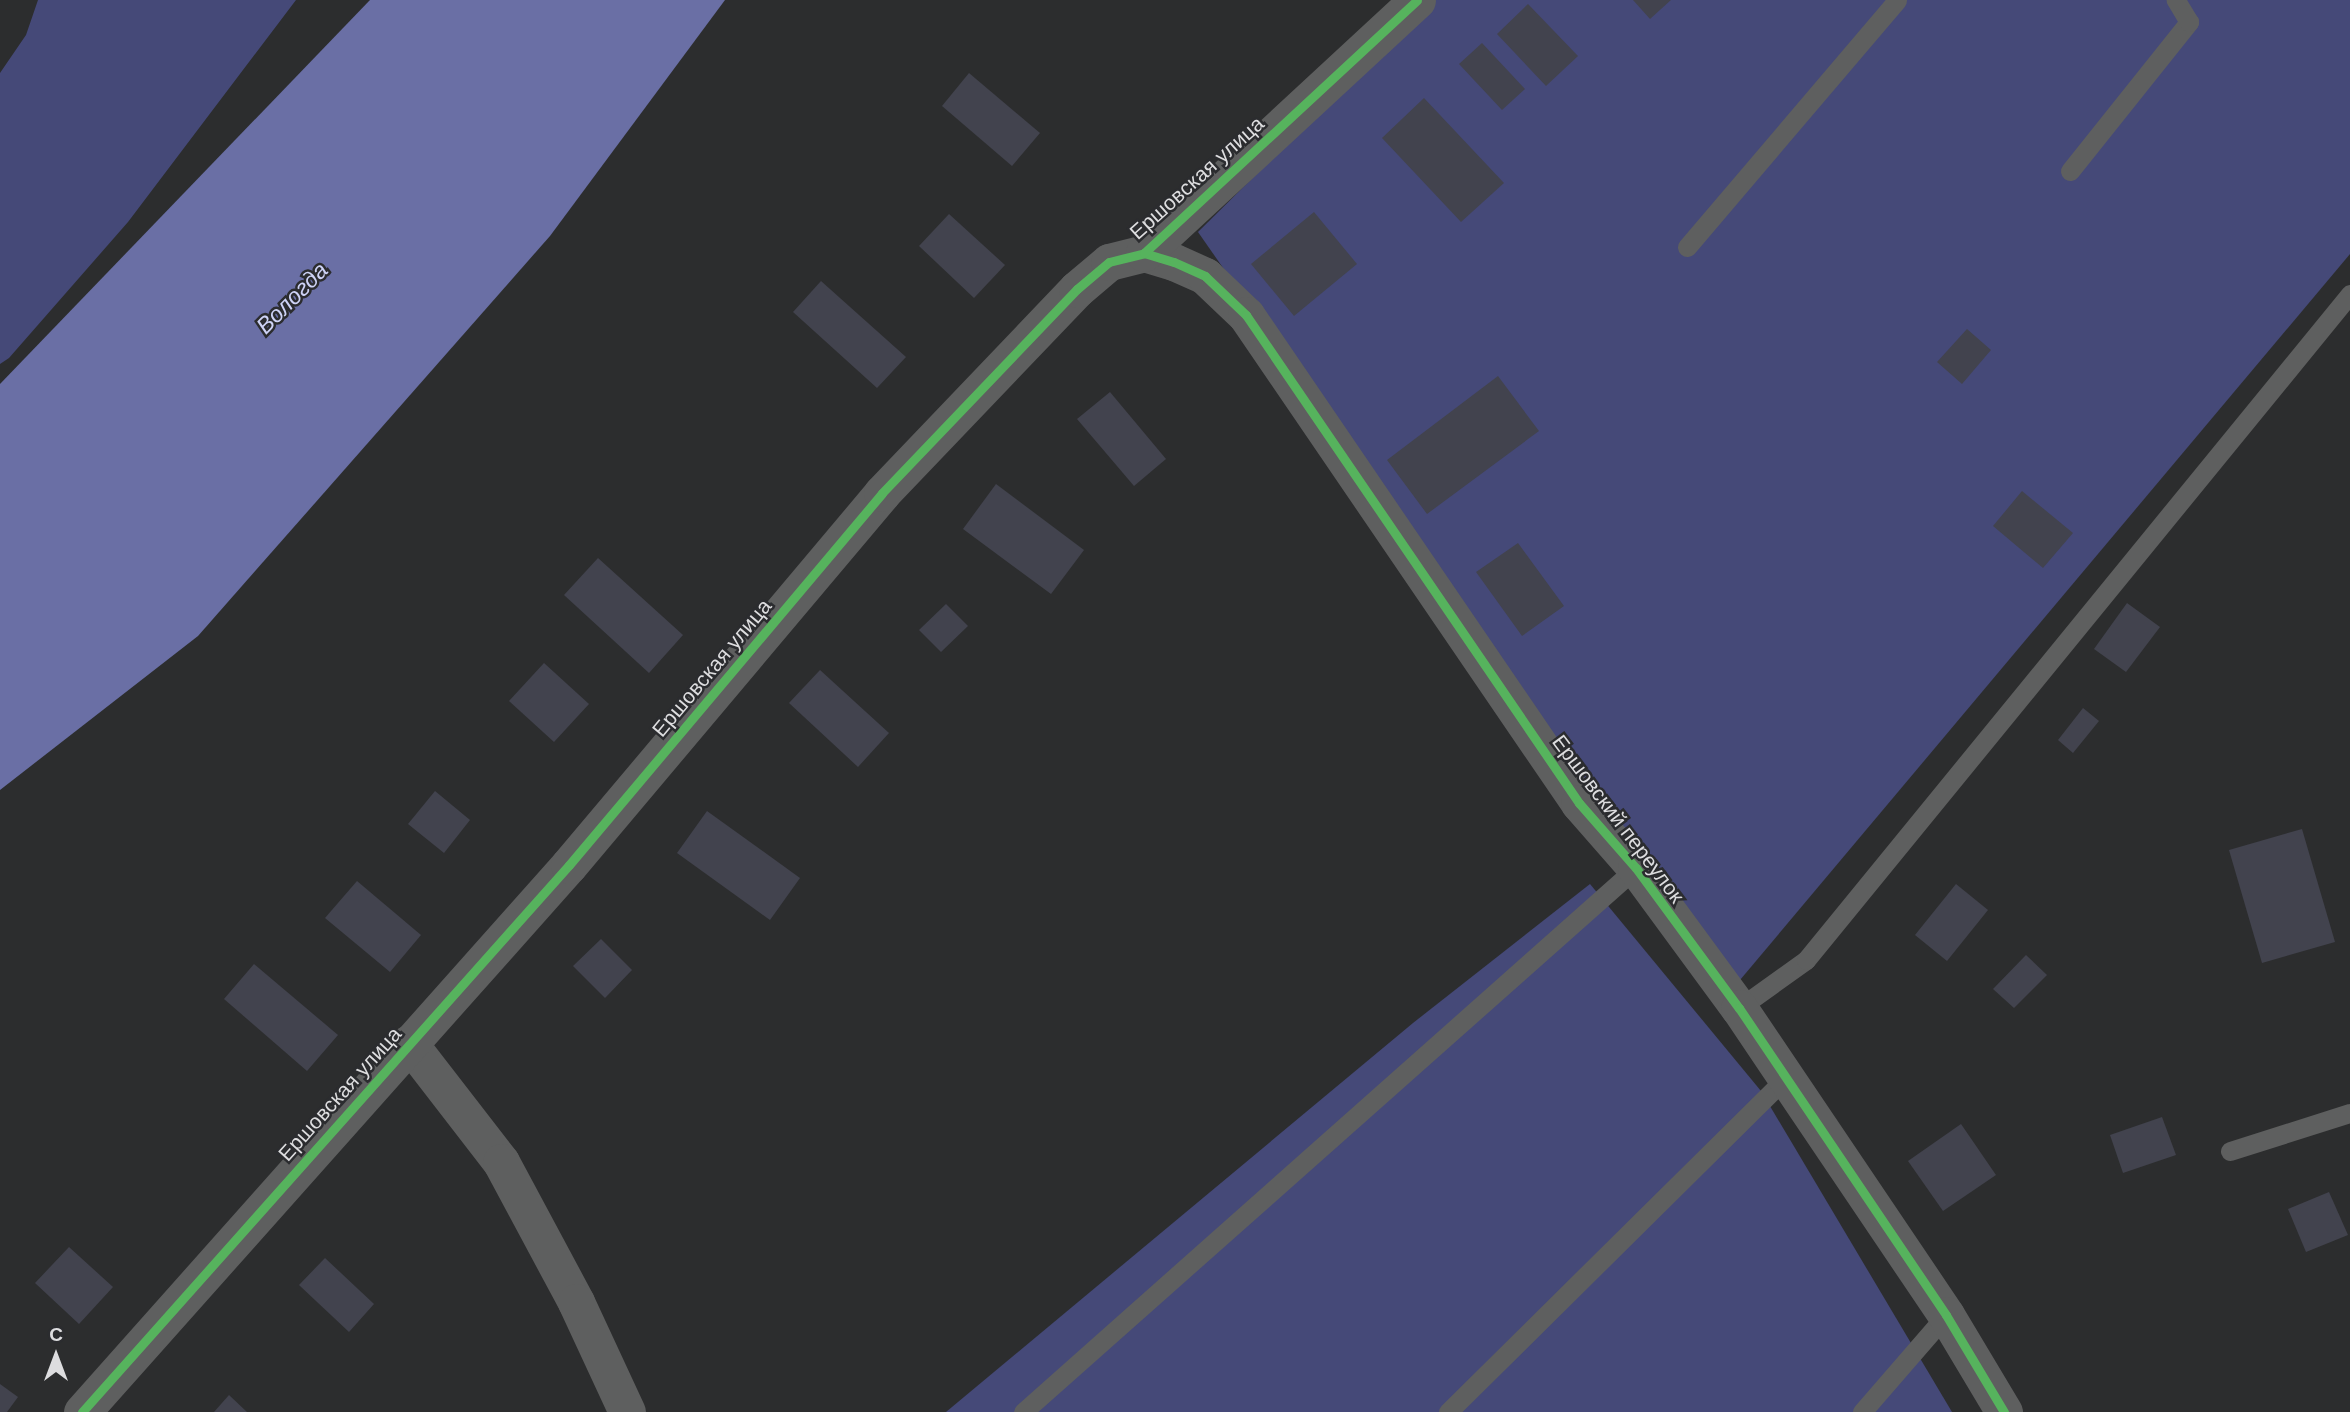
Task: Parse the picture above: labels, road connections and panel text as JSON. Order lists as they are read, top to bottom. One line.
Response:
{"streets":{"street":["Ершовская улица","Ершовский переулок"]},"crossings":[["Ершовская улица","Ершовский переулок"]],"water":["Вологда"],"north":"top"}
